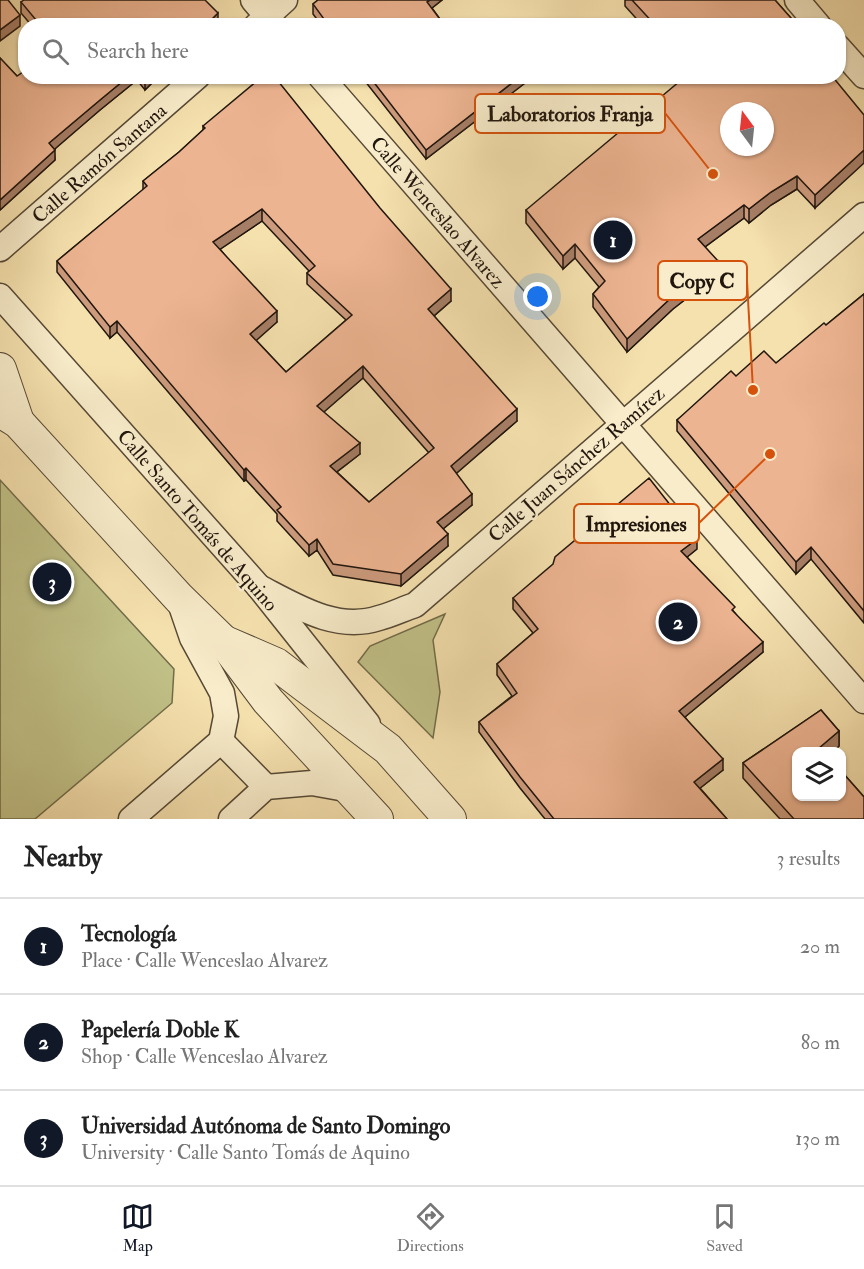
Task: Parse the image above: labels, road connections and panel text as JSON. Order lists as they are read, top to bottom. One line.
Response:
{"streets":{"street":["Calle Ramón Santana","Calle Wenceslao Alvarez","Calle Juan Sánchez Ramírez","Calle Santo Tomás de Aquino"]},"crossings":[["Calle Wenceslao Alvarez","Calle Juan Sánchez Ramírez"],["Calle Juan Sánchez Ramírez","Calle Santo Tomás de Aquino"]],"places":["Laboratorios Franja","Copy C","Impresiones"],"north":"top","page":{"search":"Search here","pins":["1","3","2"],"heading":["Nearby","3 results"],"list":[{"mark":"1","name":"Tecnología","note":"Place · Calle Wenceslao Alvarez","value":"20 m"},{"mark":"2","name":"Papelería Doble K","note":"Shop · Calle Wenceslao Alvarez","value":"80 m"},{"mark":"3","name":"Universidad Autónoma de Santo Domingo","note":"University · Calle Santo Tomás de Aquino","value":"130 m"}],"nav":["Map","Directions","Saved"]}}
